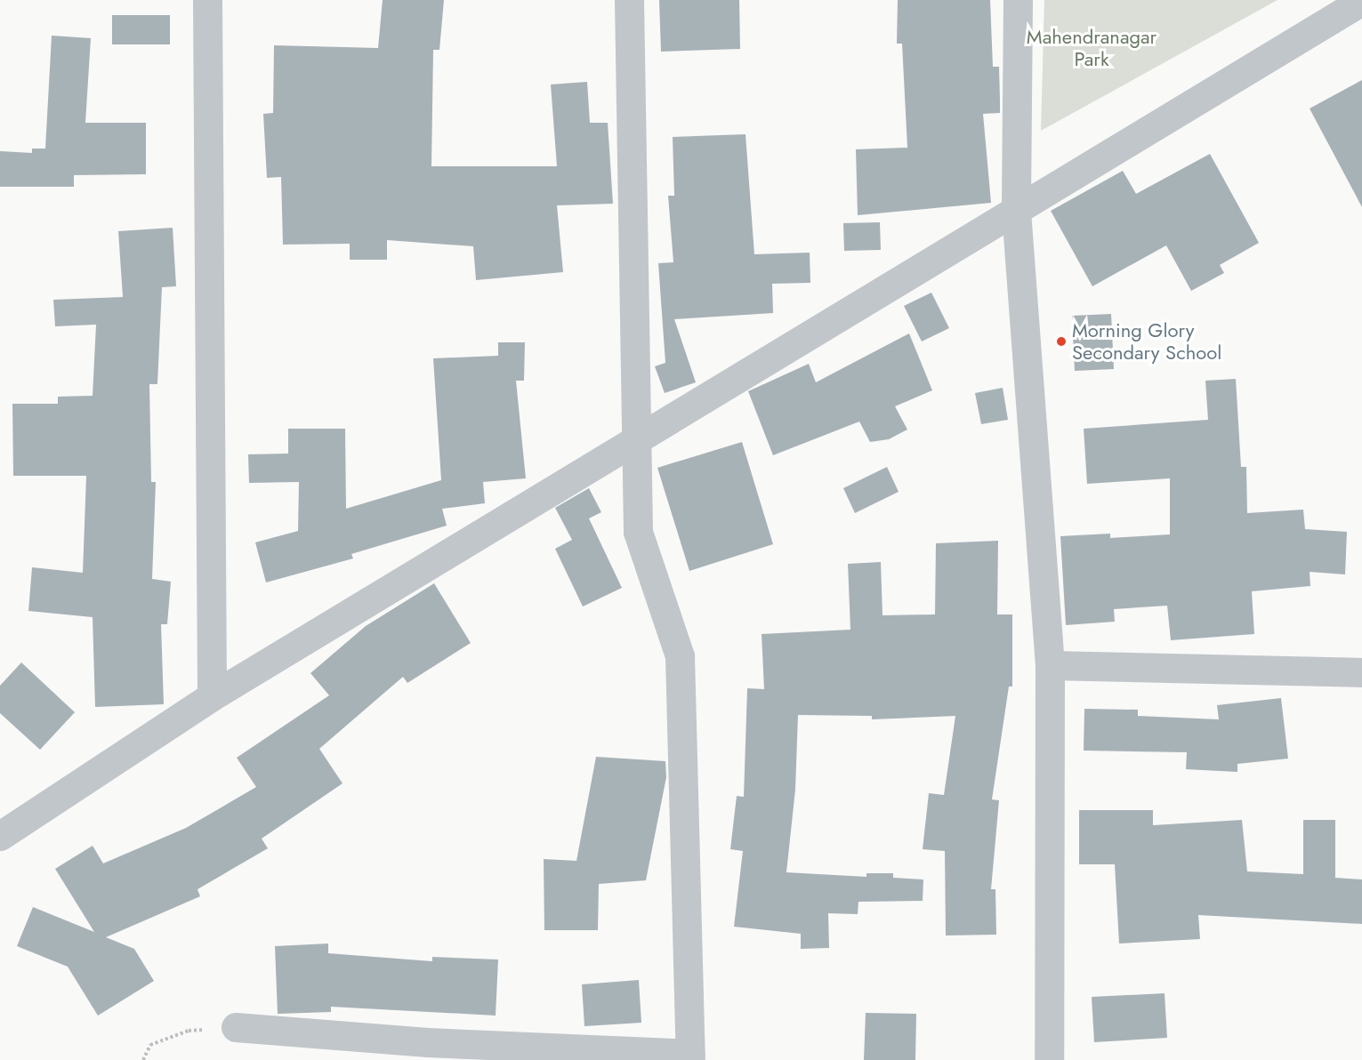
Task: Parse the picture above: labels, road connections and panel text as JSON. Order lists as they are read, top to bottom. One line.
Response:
{"parks":["Mahendranagar Park"],"places":["Morning Glory Secondary School"]}
